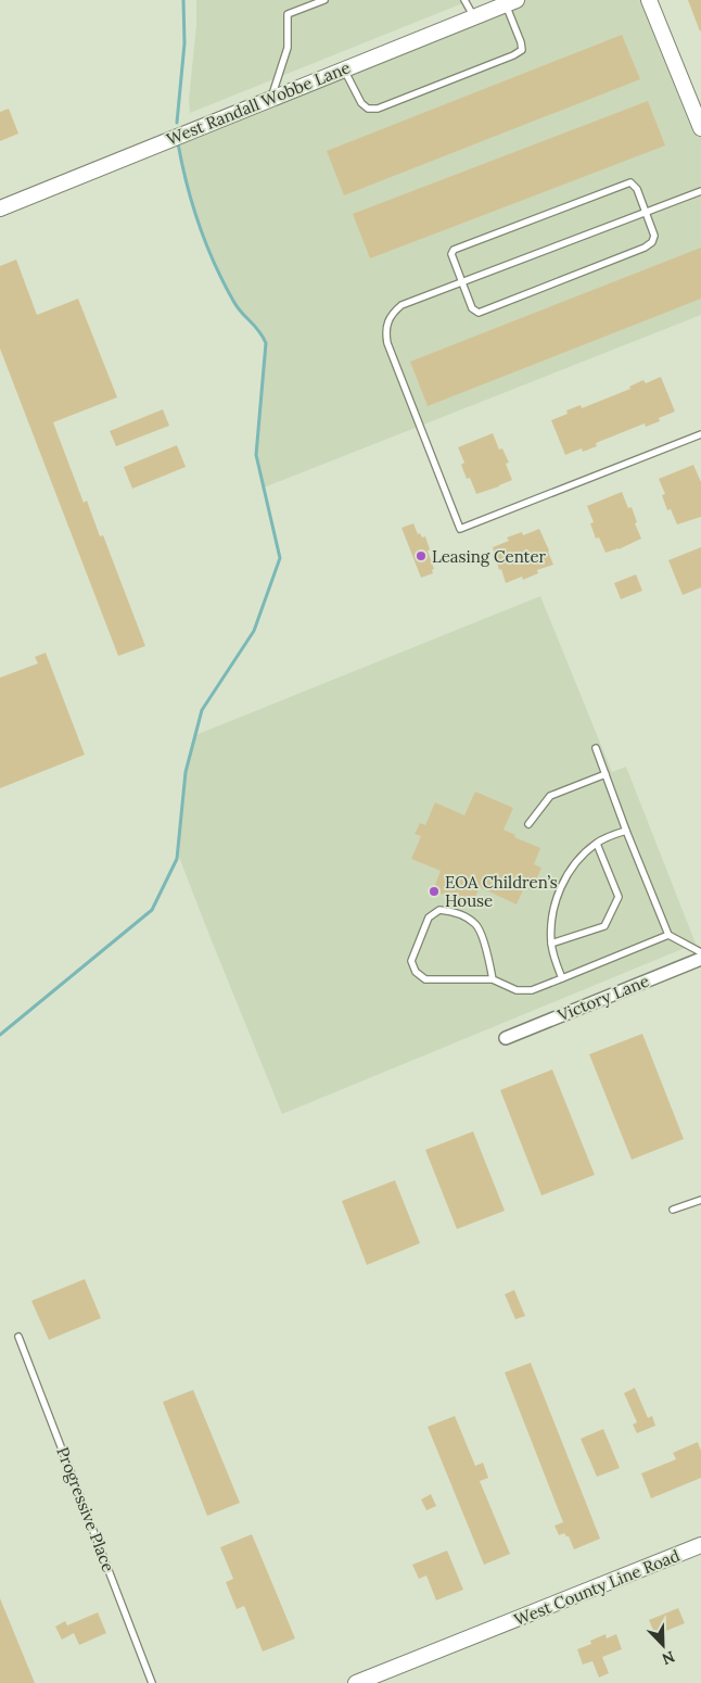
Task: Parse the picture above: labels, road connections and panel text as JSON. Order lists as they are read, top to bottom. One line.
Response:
{"streets":{"street":["West Randall Wobbe Lane","Victory Lane","West County Line Road"],"lane":["Progressive Place"]},"places":["Leasing Center","EOA Children’s House"],"north":"bottom right"}
